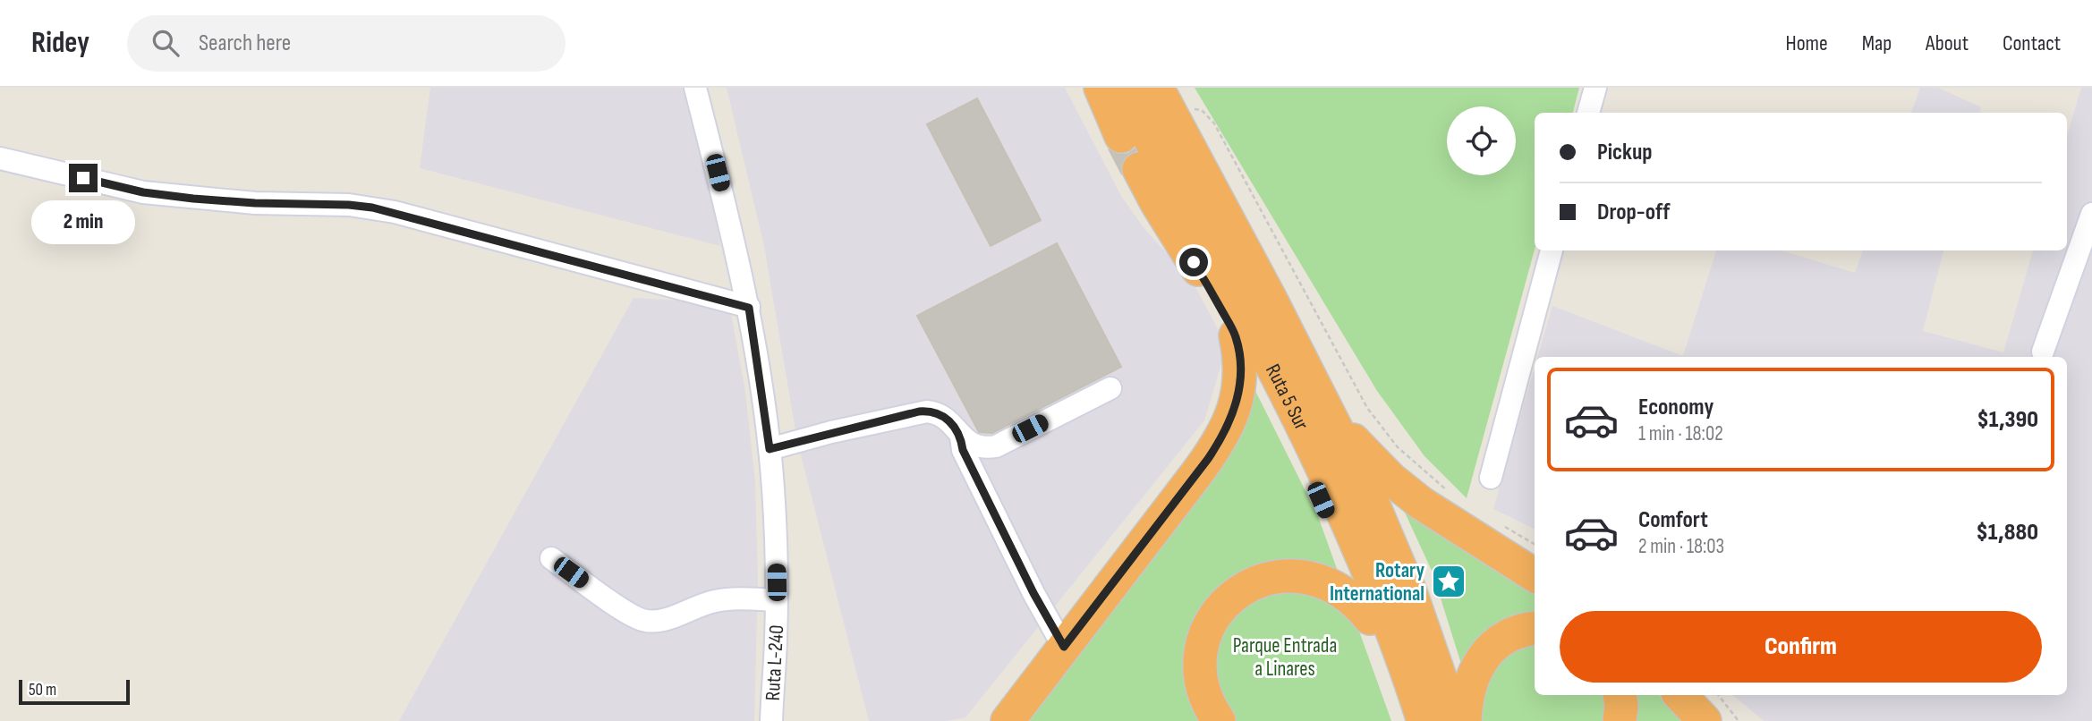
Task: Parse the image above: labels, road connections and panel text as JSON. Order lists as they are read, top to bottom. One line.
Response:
{"streets":{"highway":["Ruta 5 Sur"],"street":["Ruta L-240"]},"parks":["Parque Entrada a Linares"],"places":{"place":["Rotary International"]},"scale_bar":"50 m","page":{"header":"Ridey","search":"Search here","nav":["Home","Map","About","Contact"],"banner":["Pickup","Drop-off"],"bubble":"2 min","list":[{"name":"Economy","note":"1 min · 18:02","value":"$1,390"},{"name":"Comfort","note":"2 min · 18:03","value":"$1,880"}],"buttons":"Confirm","scale":"50 m"}}
